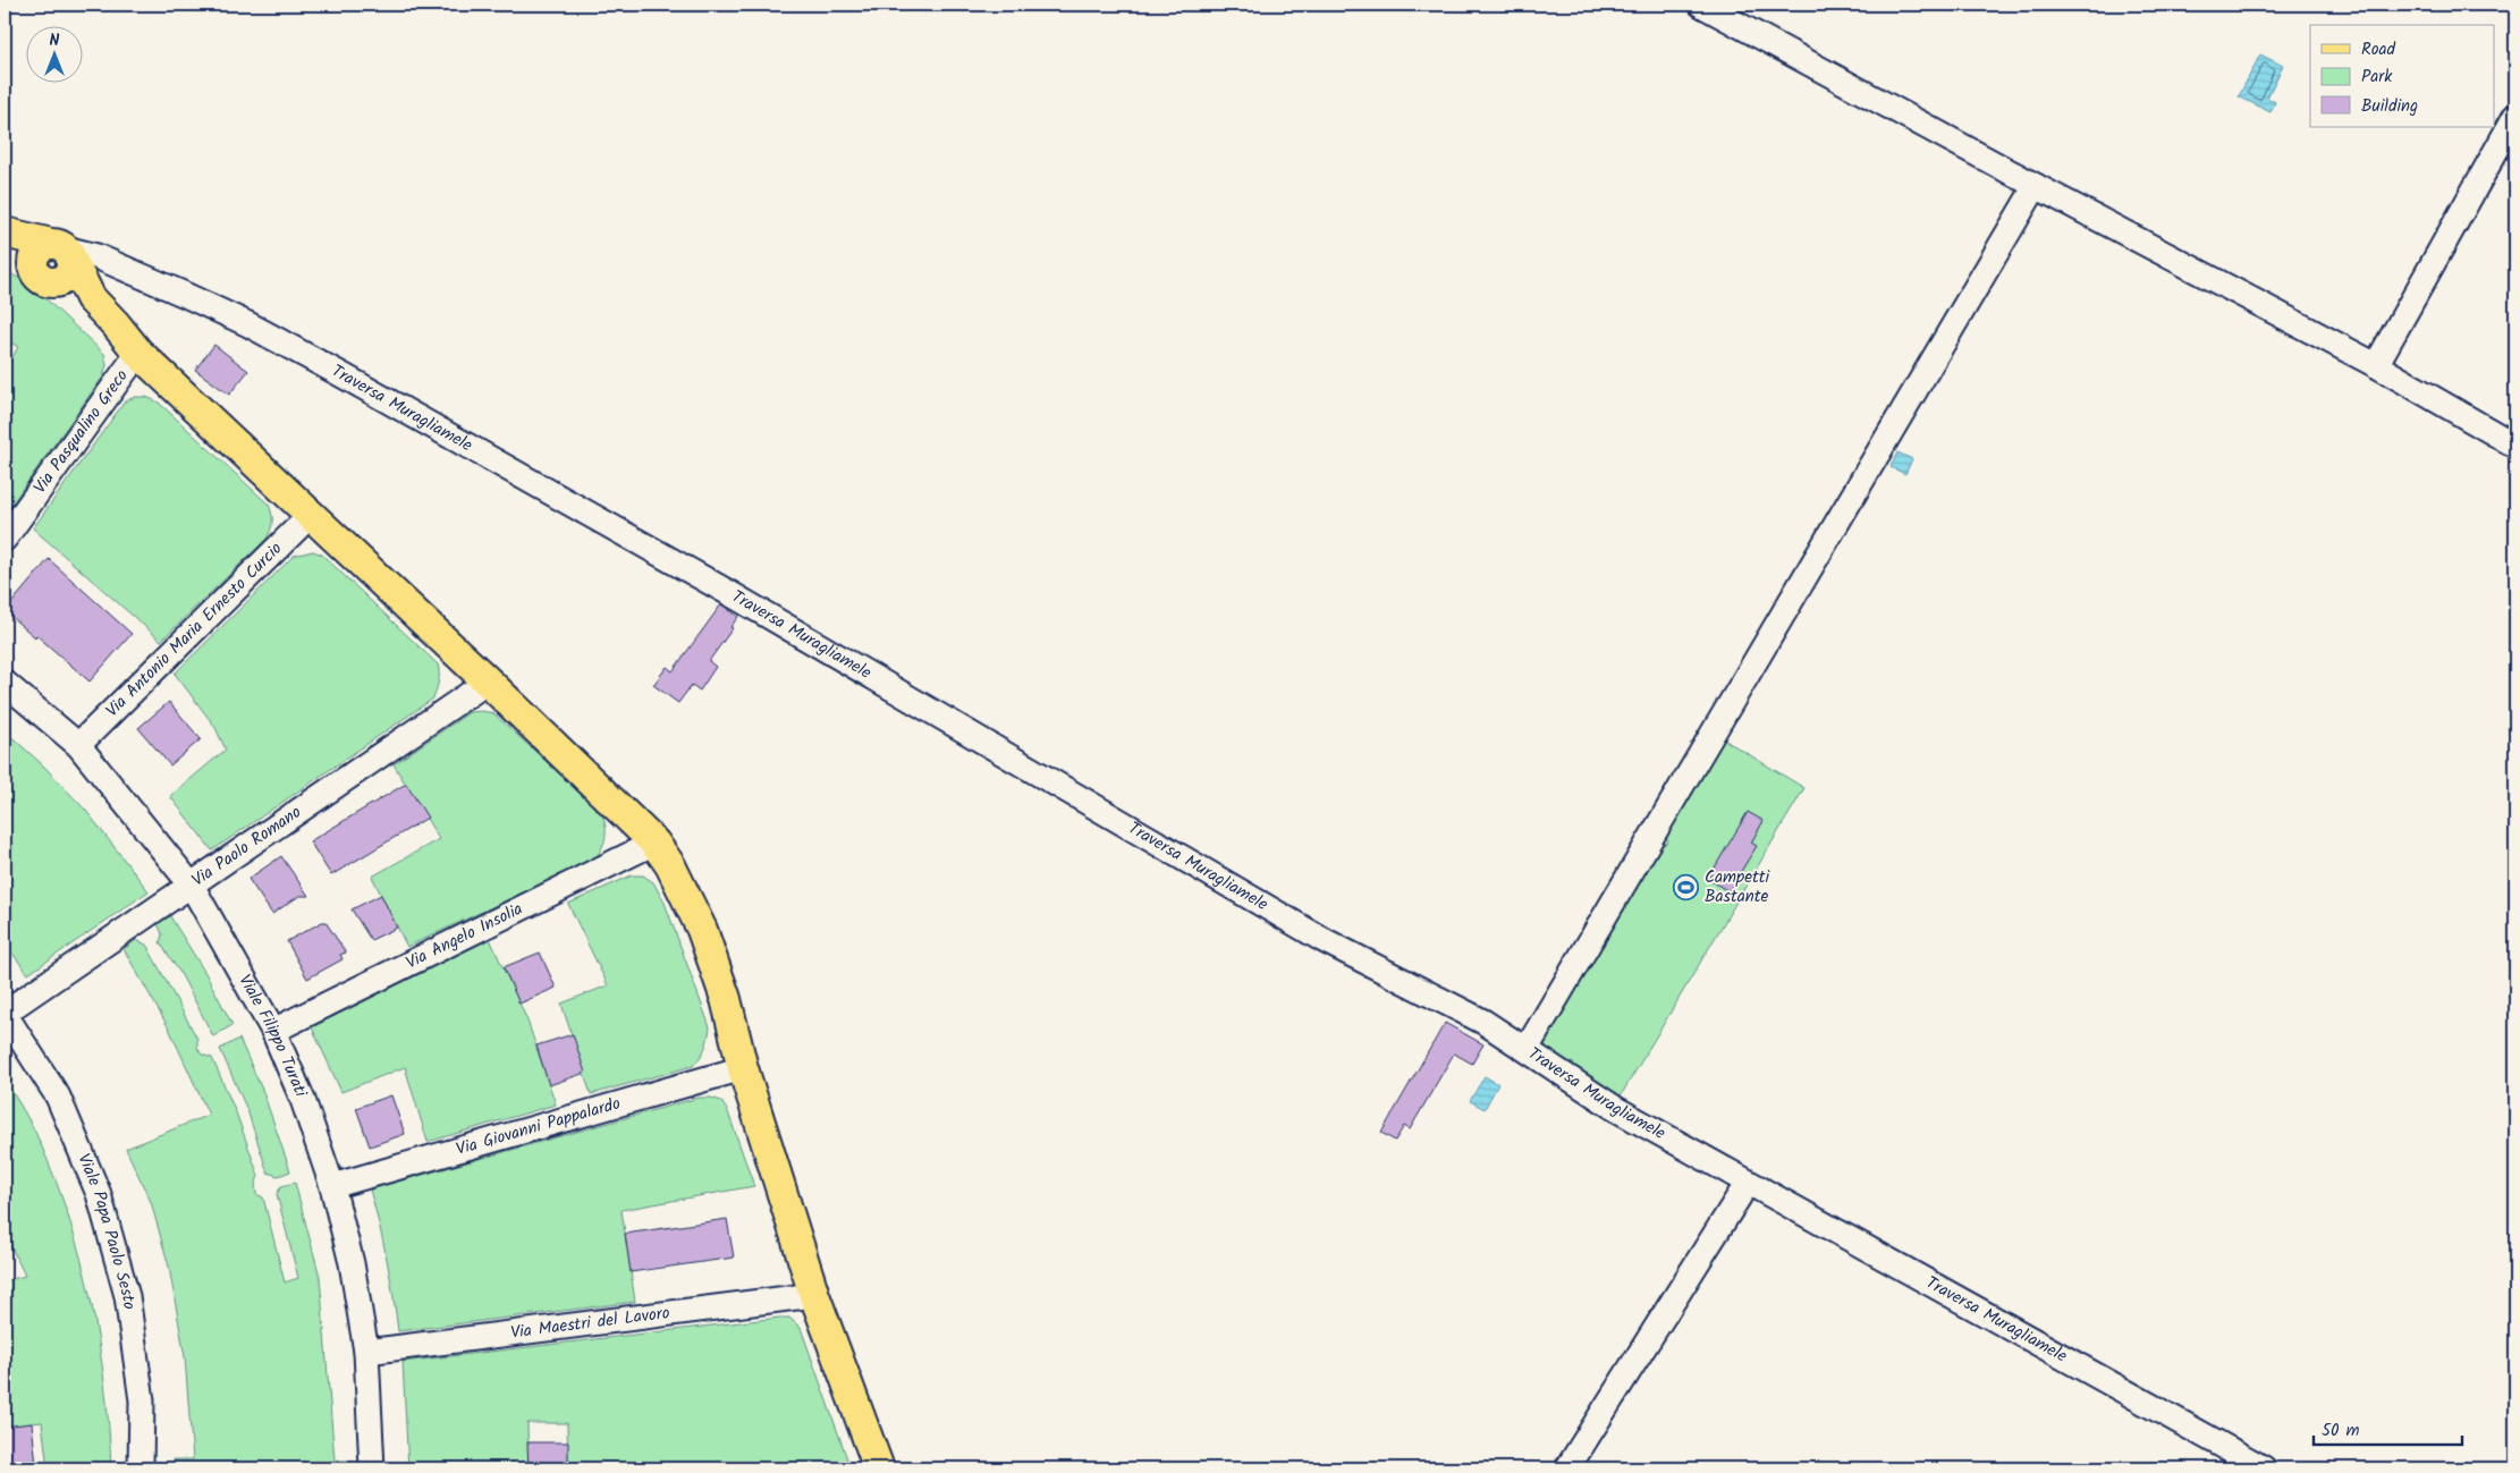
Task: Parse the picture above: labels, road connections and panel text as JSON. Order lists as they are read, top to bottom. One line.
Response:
{"streets":{"street":["Traversa Muragliamele","Via Pasqualino Greco","Via Antonio Maria Ernesto Curcio","Via Paolo Romano","Via Angelo Insolia","Viale Filippo Turati","Via Giovanni Pappalardo","Viale Papa Paolo Sesto","Via Maestri del Lavoro"]},"crossings":[["Via Antonio Maria Ernesto Curcio","Viale Filippo Turati"],["Via Paolo Romano","Viale Filippo Turati"],["Via Paolo Romano","Viale Papa Paolo Sesto"],["Via Angelo Insolia","Viale Filippo Turati"],["Viale Filippo Turati","Via Giovanni Pappalardo"],["Viale Filippo Turati","Via Maestri del Lavoro"]],"places":{"sports":["Campetti Bastante"]},"legend":["Road","Park","Building"],"scale_bar":"50 m","north":"top"}
